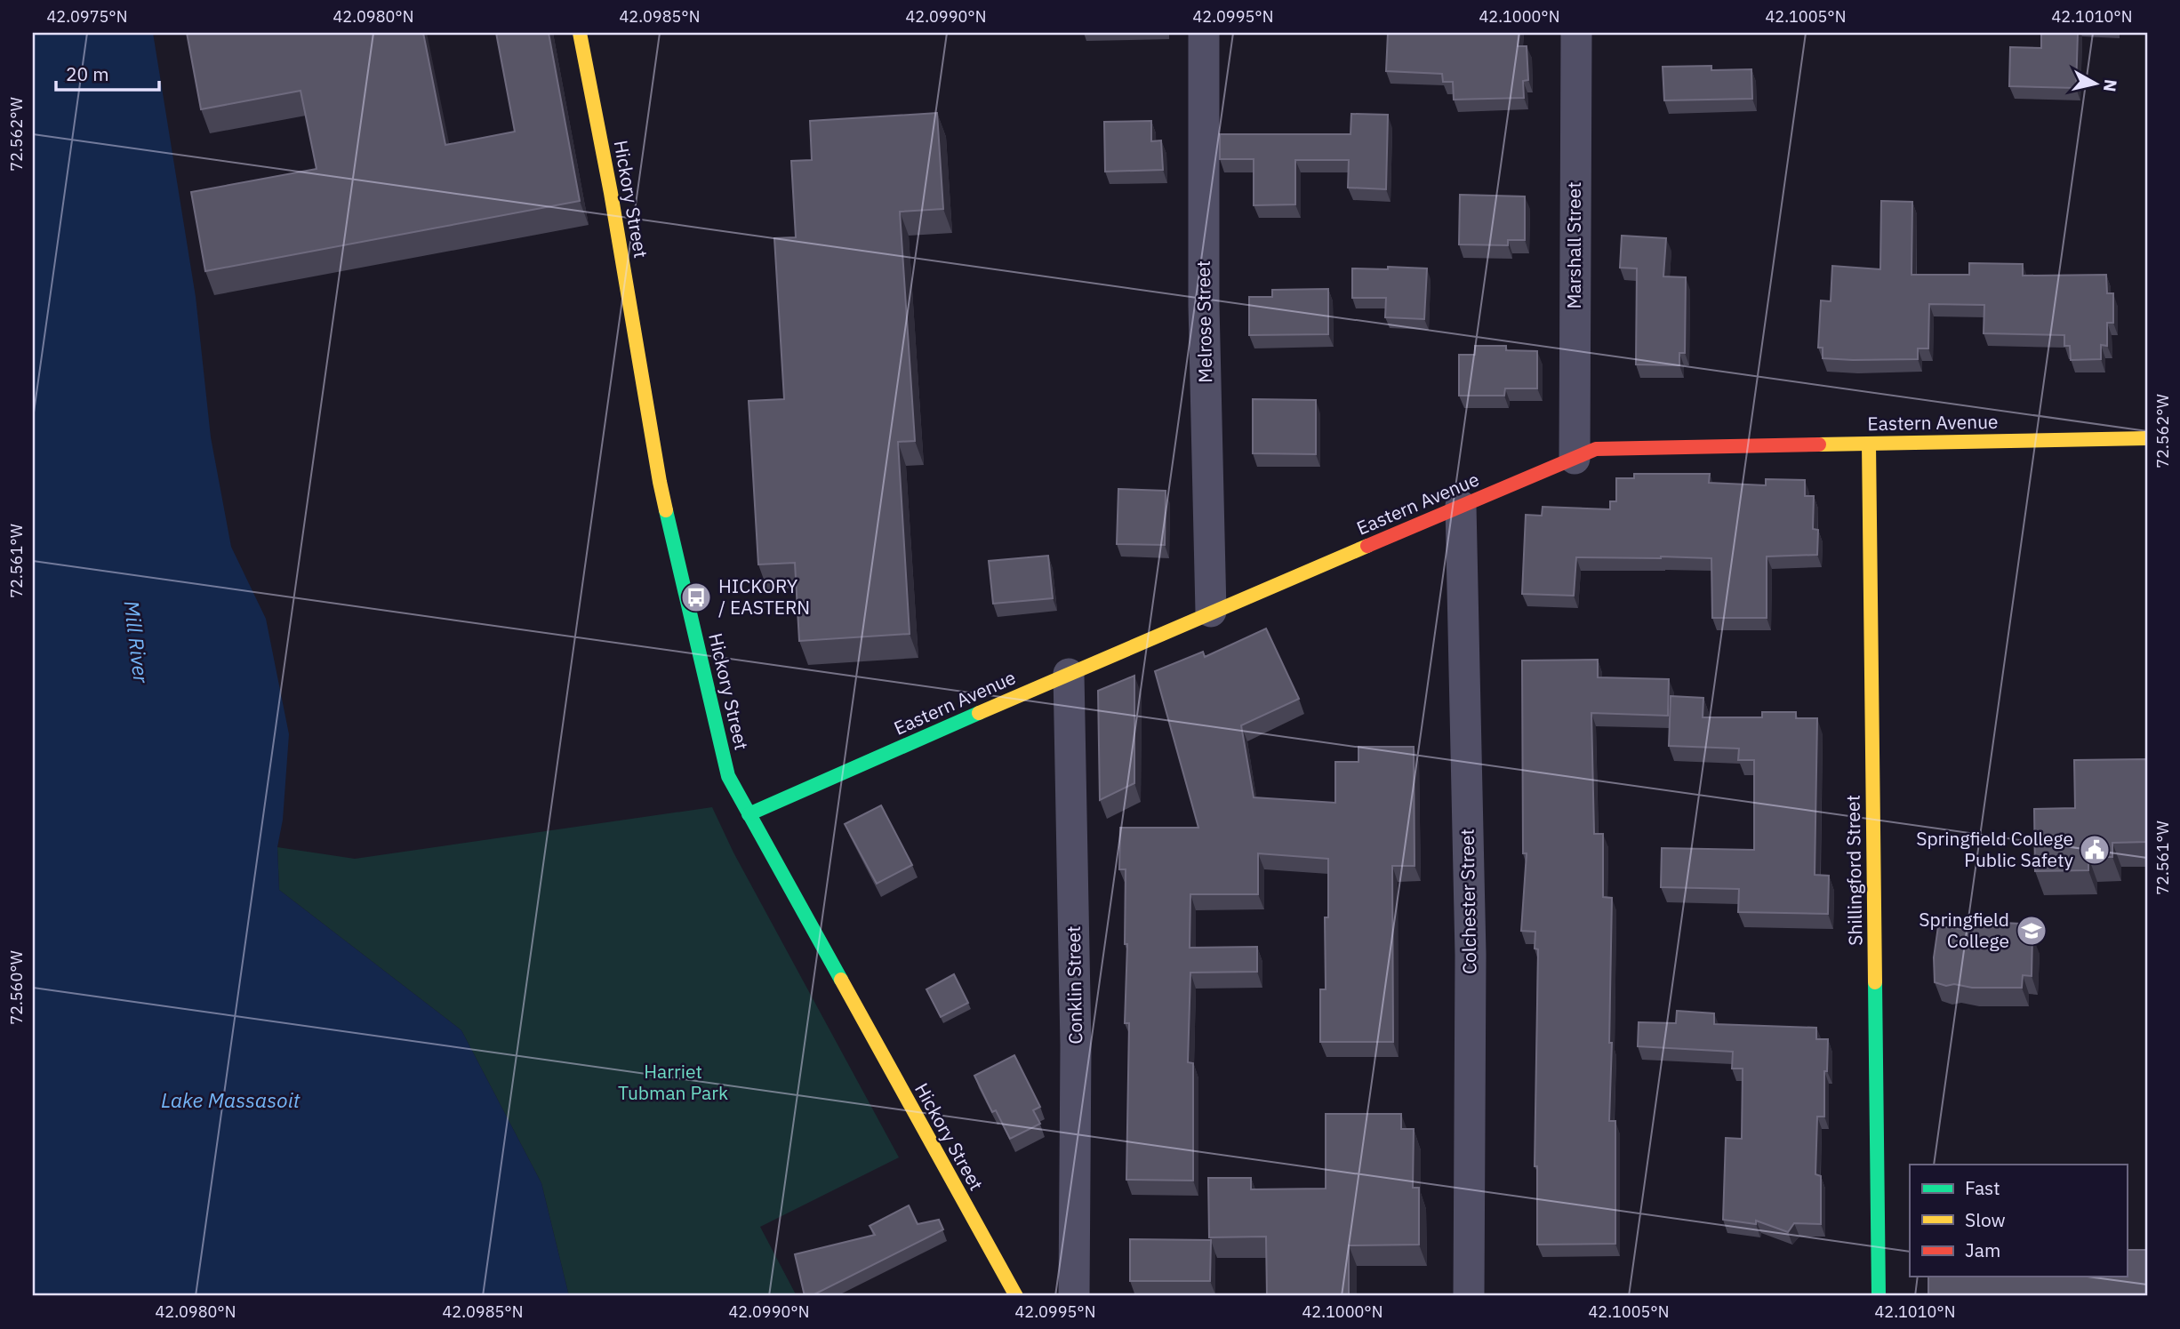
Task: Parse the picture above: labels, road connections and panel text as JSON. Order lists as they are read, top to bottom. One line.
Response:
{"streets":{"street":["Hickory Street","Marshall Street","Melrose Street","Eastern Avenue","Shillingford Street","Colchester Street","Conklin Street"]},"crossings":[["Hickory Street","Eastern Avenue"],["Marshall Street","Eastern Avenue"],["Melrose Street","Eastern Avenue"],["Eastern Avenue","Shillingford Street"],["Eastern Avenue","Colchester Street"],["Eastern Avenue","Conklin Street"]],"water":["Mill River","Lake Massasoit"],"parks":["Harriet Tubman Park"],"places":{"bus stop":["HICKORY / EASTERN"],"public building":["Springfield College Public Safety"],"school or university":["Springfield College"]},"legend":["Fast","Slow","Jam"],"scale_bar":"20 m","north":"right","coordinates":["42.0975°N","42.0980°N","42.0985°N","42.0990°N","42.0995°N","42.1000°N","42.1005°N","42.1010°N","72.562°W","72.561°W","72.560°W"]}
